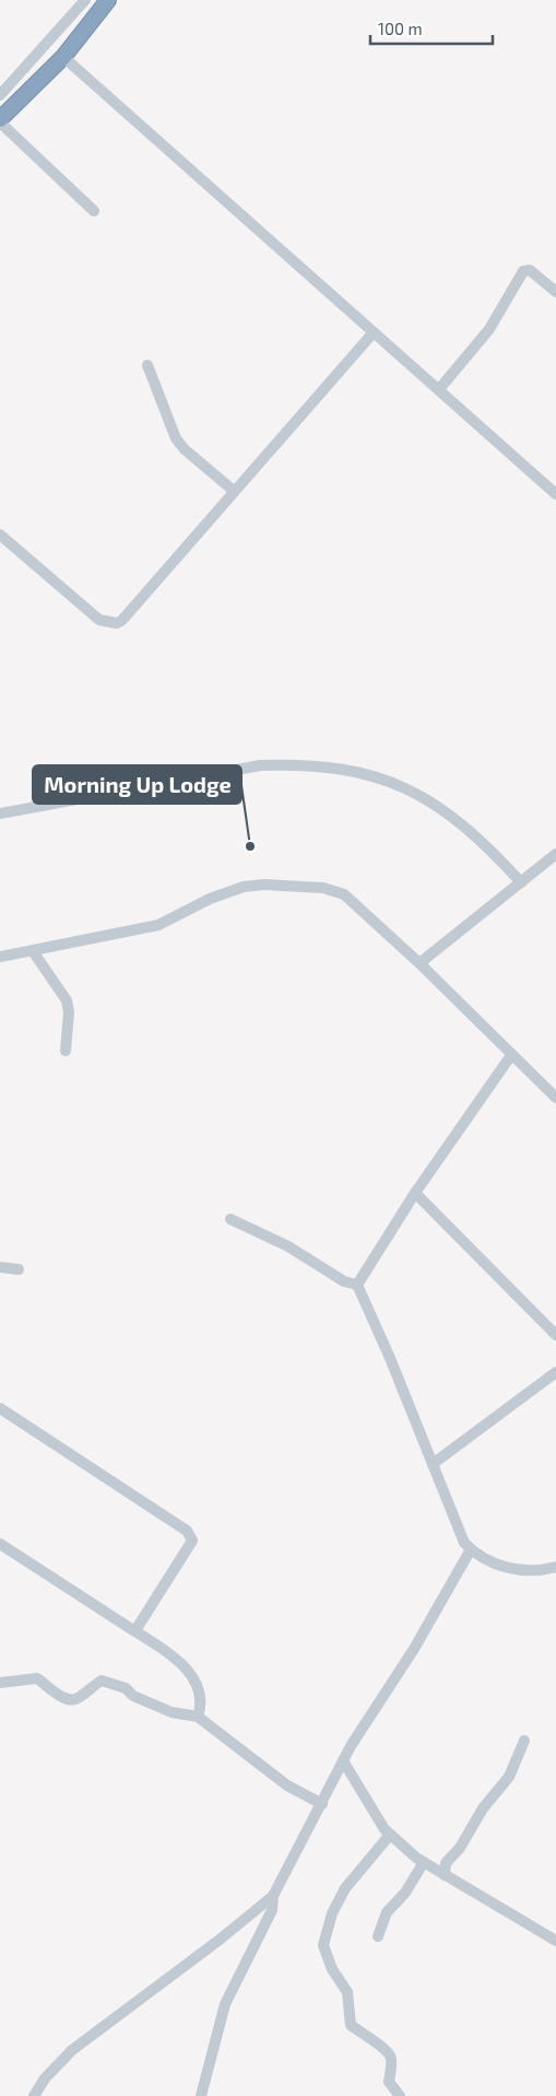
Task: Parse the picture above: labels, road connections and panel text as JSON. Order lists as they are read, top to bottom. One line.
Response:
{"places":["Morning Up Lodge"],"scale_bar":"100 m"}
